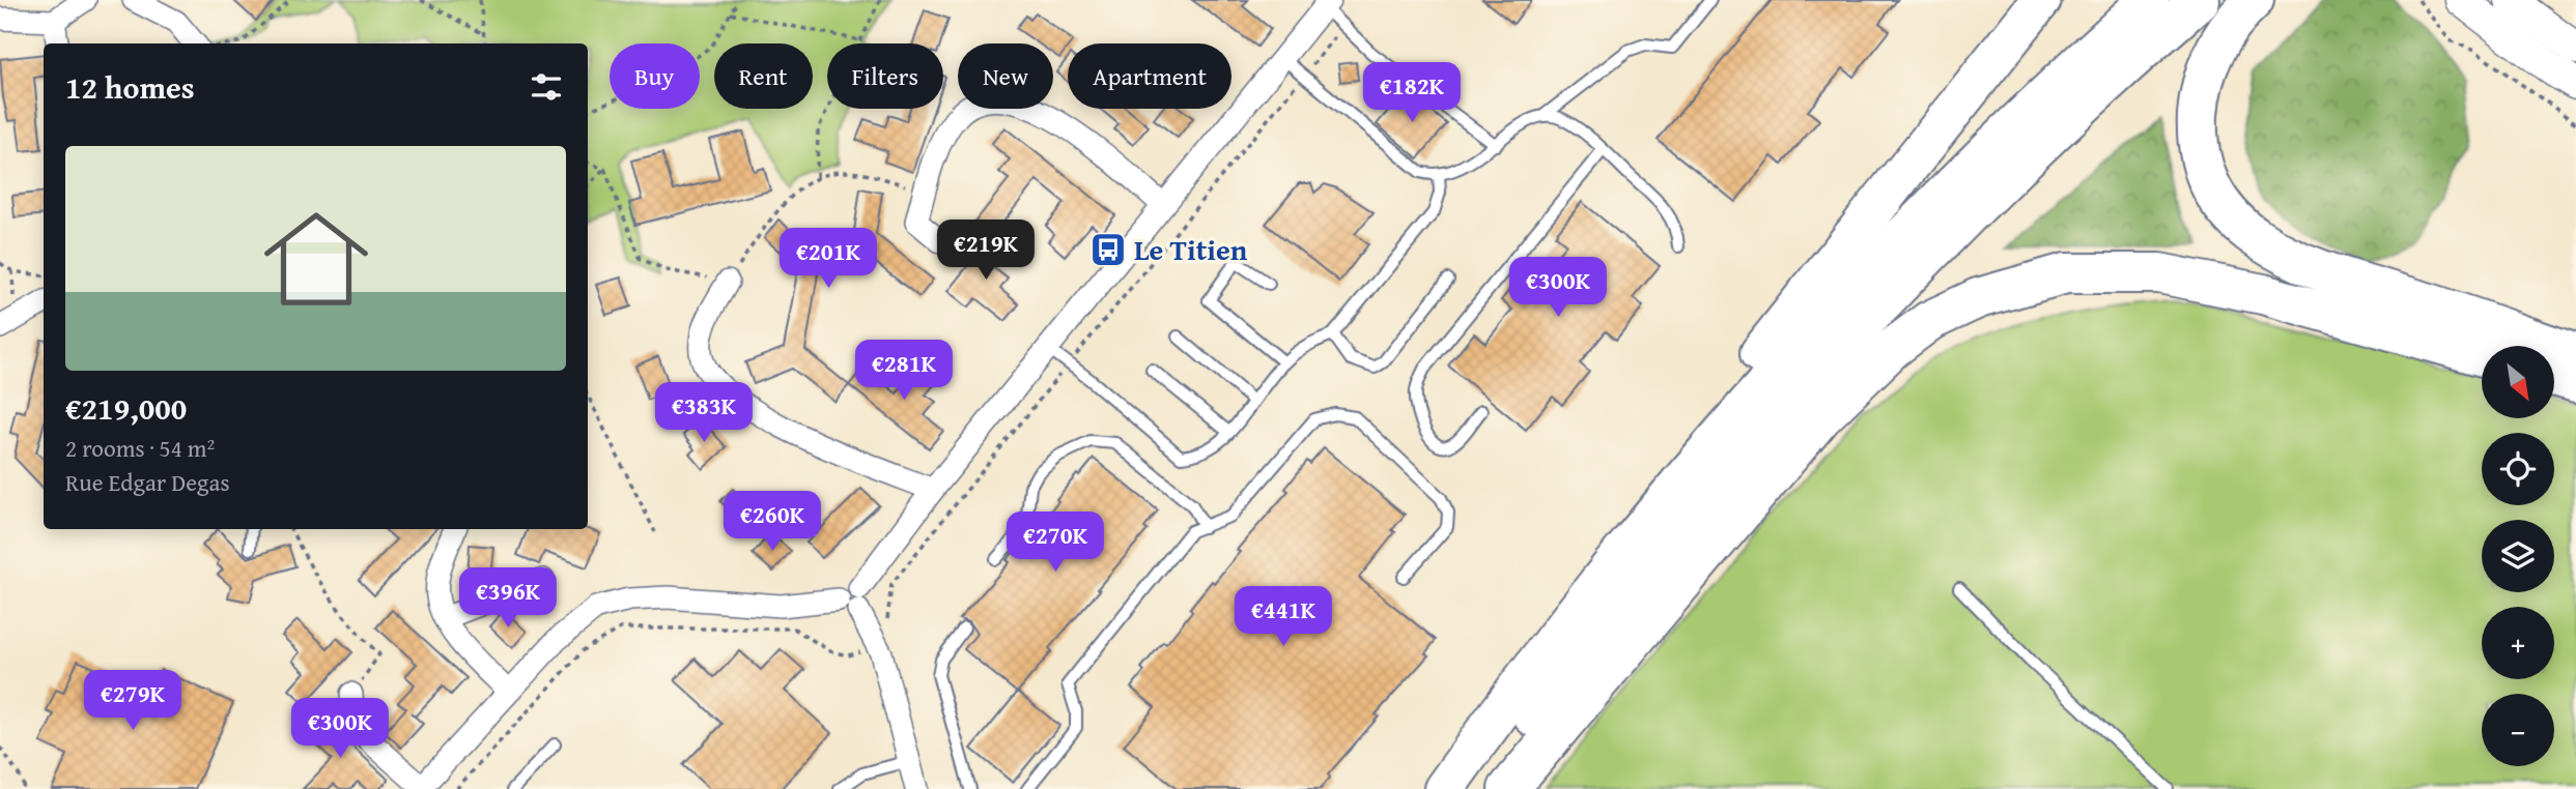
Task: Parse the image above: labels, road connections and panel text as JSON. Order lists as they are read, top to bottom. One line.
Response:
{"places":{"bus stop":["Le Titien"]},"north":"bottom right","page":{"chip":["Buy","Rent","Filters","New","Apartment"],"heading":"12 homes","price":["€182K","€219K","€201K","€300K","€281K","€383K","€260K","€270K","€396K","€441K","€279K","€300K"],"list":[{"name":"€219,000","note":"2 rooms · 54 m² · Rue Edgar Degas"}],"map_buttons":["+","−"]}}
